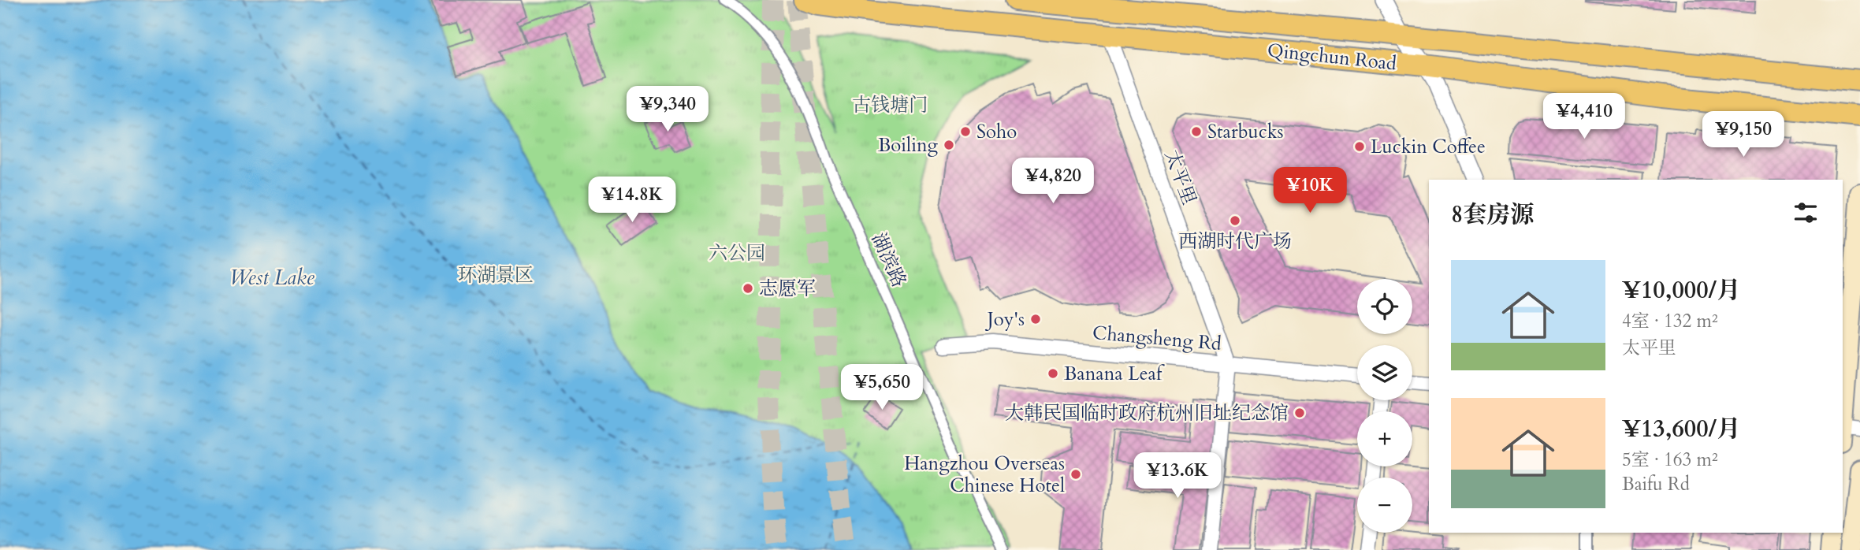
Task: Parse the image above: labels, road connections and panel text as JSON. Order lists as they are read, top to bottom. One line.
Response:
{"streets":{"main road":["Qingchun Road"],"street":["太平里","湖滨路","Changsheng Rd"]},"crossings":[["Qingchun Road","太平里"],["太平里","Changsheng Rd"]],"water":["West Lake"],"parks":["古钱塘门","六公园","环湖景区"],"places":["Soho","Starbucks","Boiling","Luckin Coffee","西湖时代广场","志愿军","Joy's","Banana Leaf","大韩民国临时政府杭州旧址纪念馆","Hangzhou Overseas Chinese Hotel"],"page":{"price":["¥9,340","¥4,410","¥9,150","¥4,820","¥10K","¥14.8K","¥5,650","¥13.6K"],"heading":"8套房源","list":[{"name":"¥10,000/月","note":"4室 · 132 m² · 太平里"},{"name":"¥13,600/月","note":"5室 · 163 m² · Baifu Rd"}],"map_buttons":["+","−"]}}
